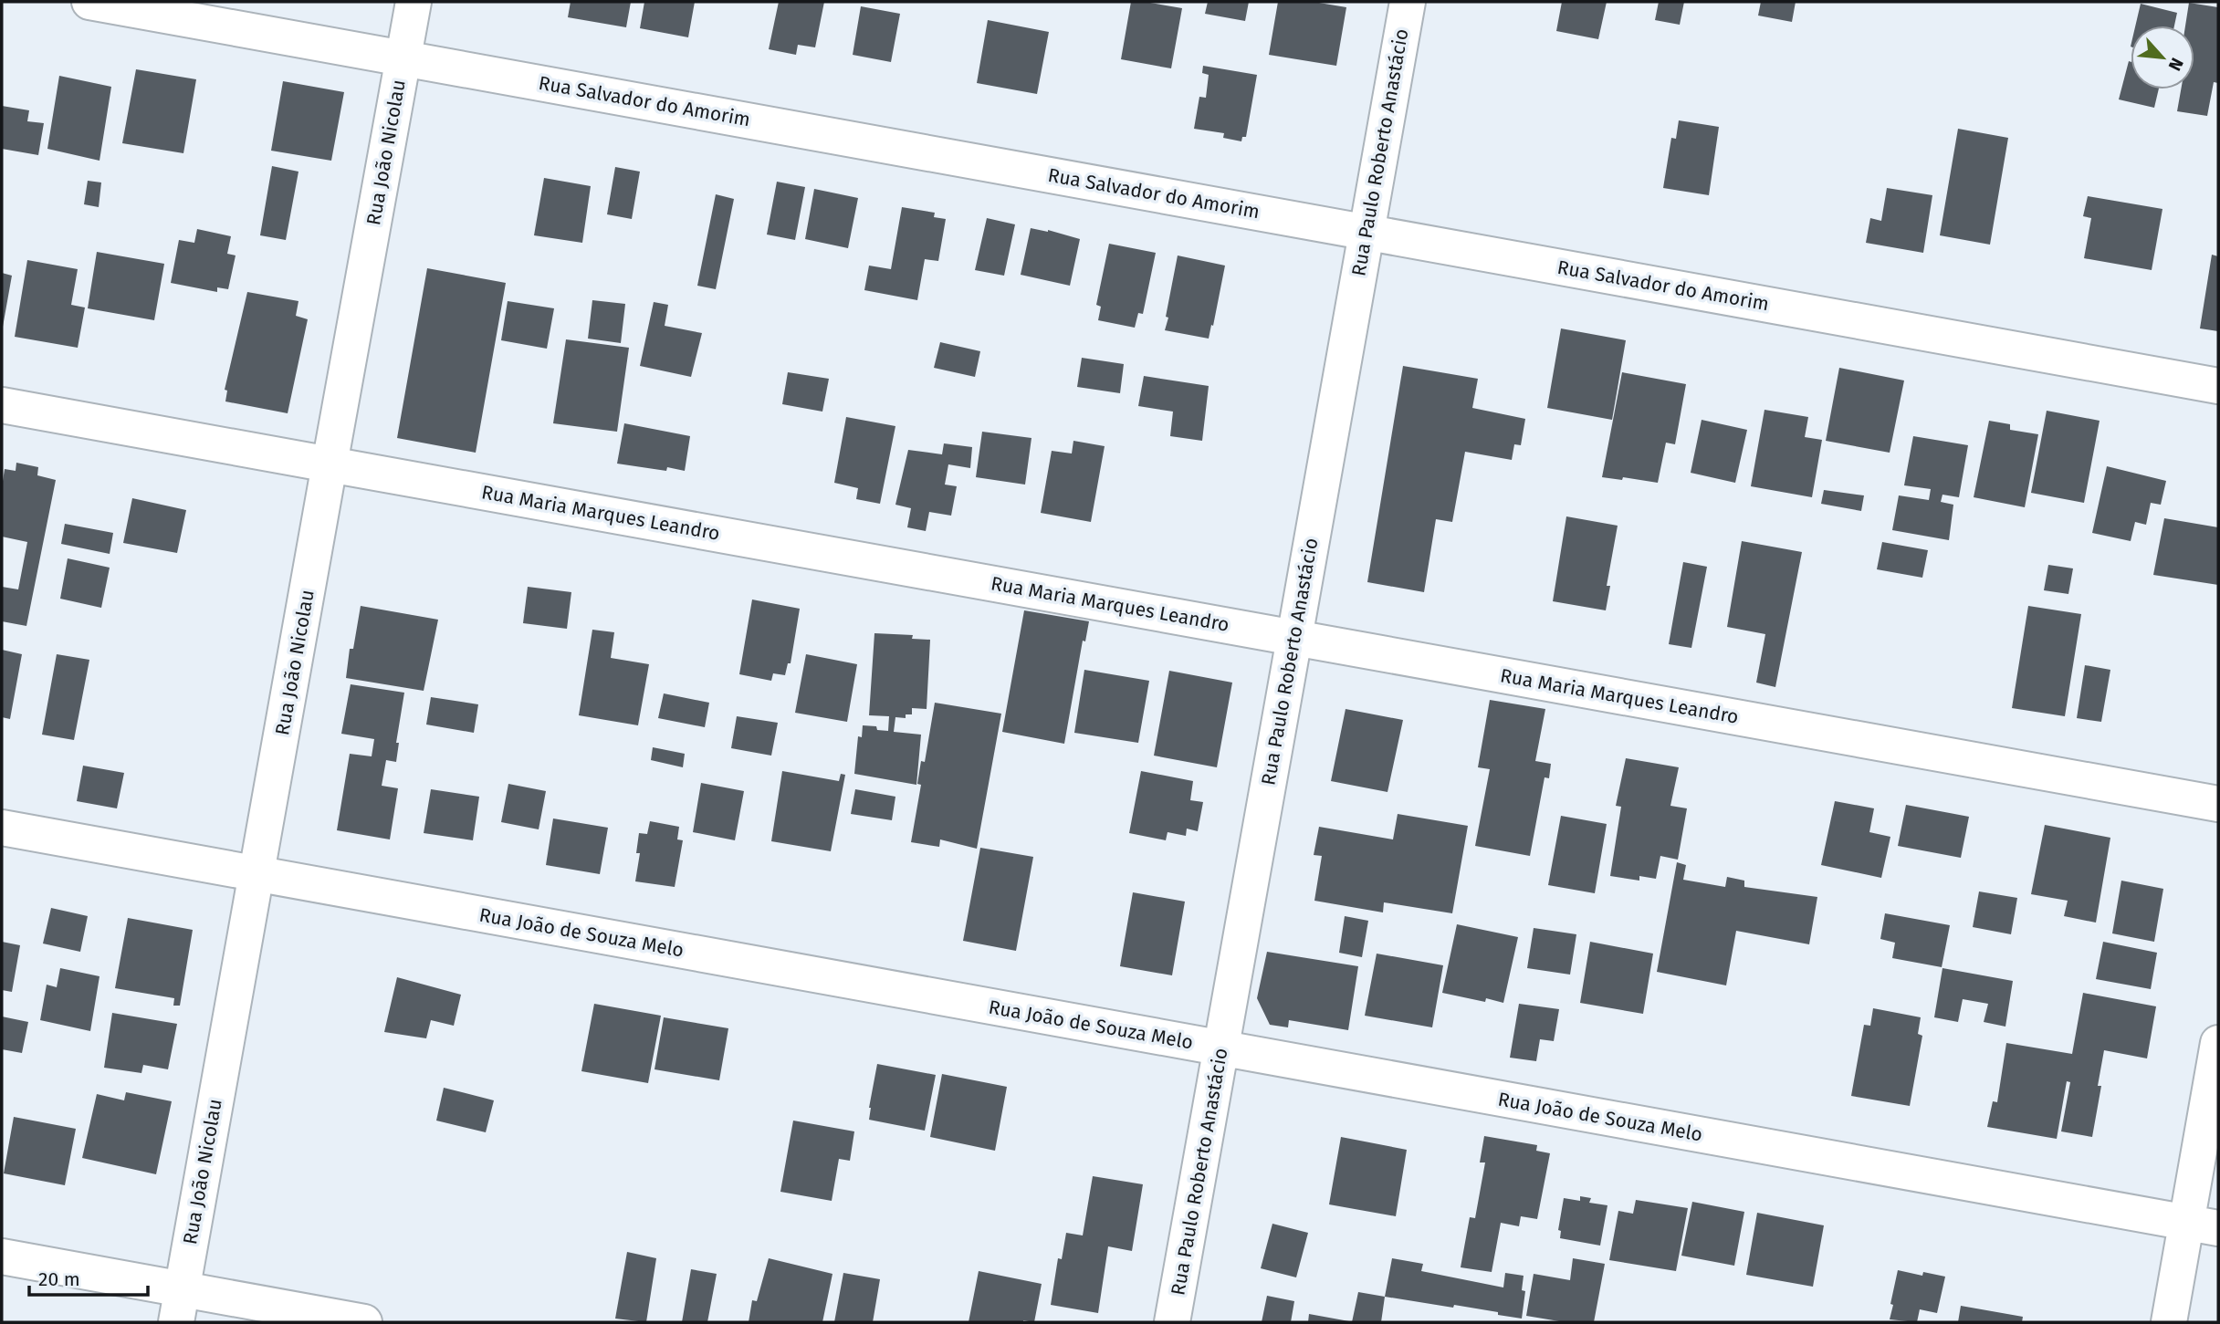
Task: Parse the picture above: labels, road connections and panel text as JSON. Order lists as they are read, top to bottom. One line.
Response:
{"streets":{"street":["Rua Salvador do Amorim","Rua João Nicolau","Rua Paulo Roberto Anastácio","Rua Maria Marques Leandro","Rua João de Souza Melo"]},"crossings":[["Rua Salvador do Amorim","Rua João Nicolau"],["Rua Salvador do Amorim","Rua Paulo Roberto Anastácio"],["Rua João Nicolau","Rua Maria Marques Leandro"],["Rua João Nicolau","Rua João de Souza Melo"],["Rua Paulo Roberto Anastácio","Rua Maria Marques Leandro"],["Rua Paulo Roberto Anastácio","Rua João de Souza Melo"]],"scale_bar":"20 m","north":"bottom right"}
